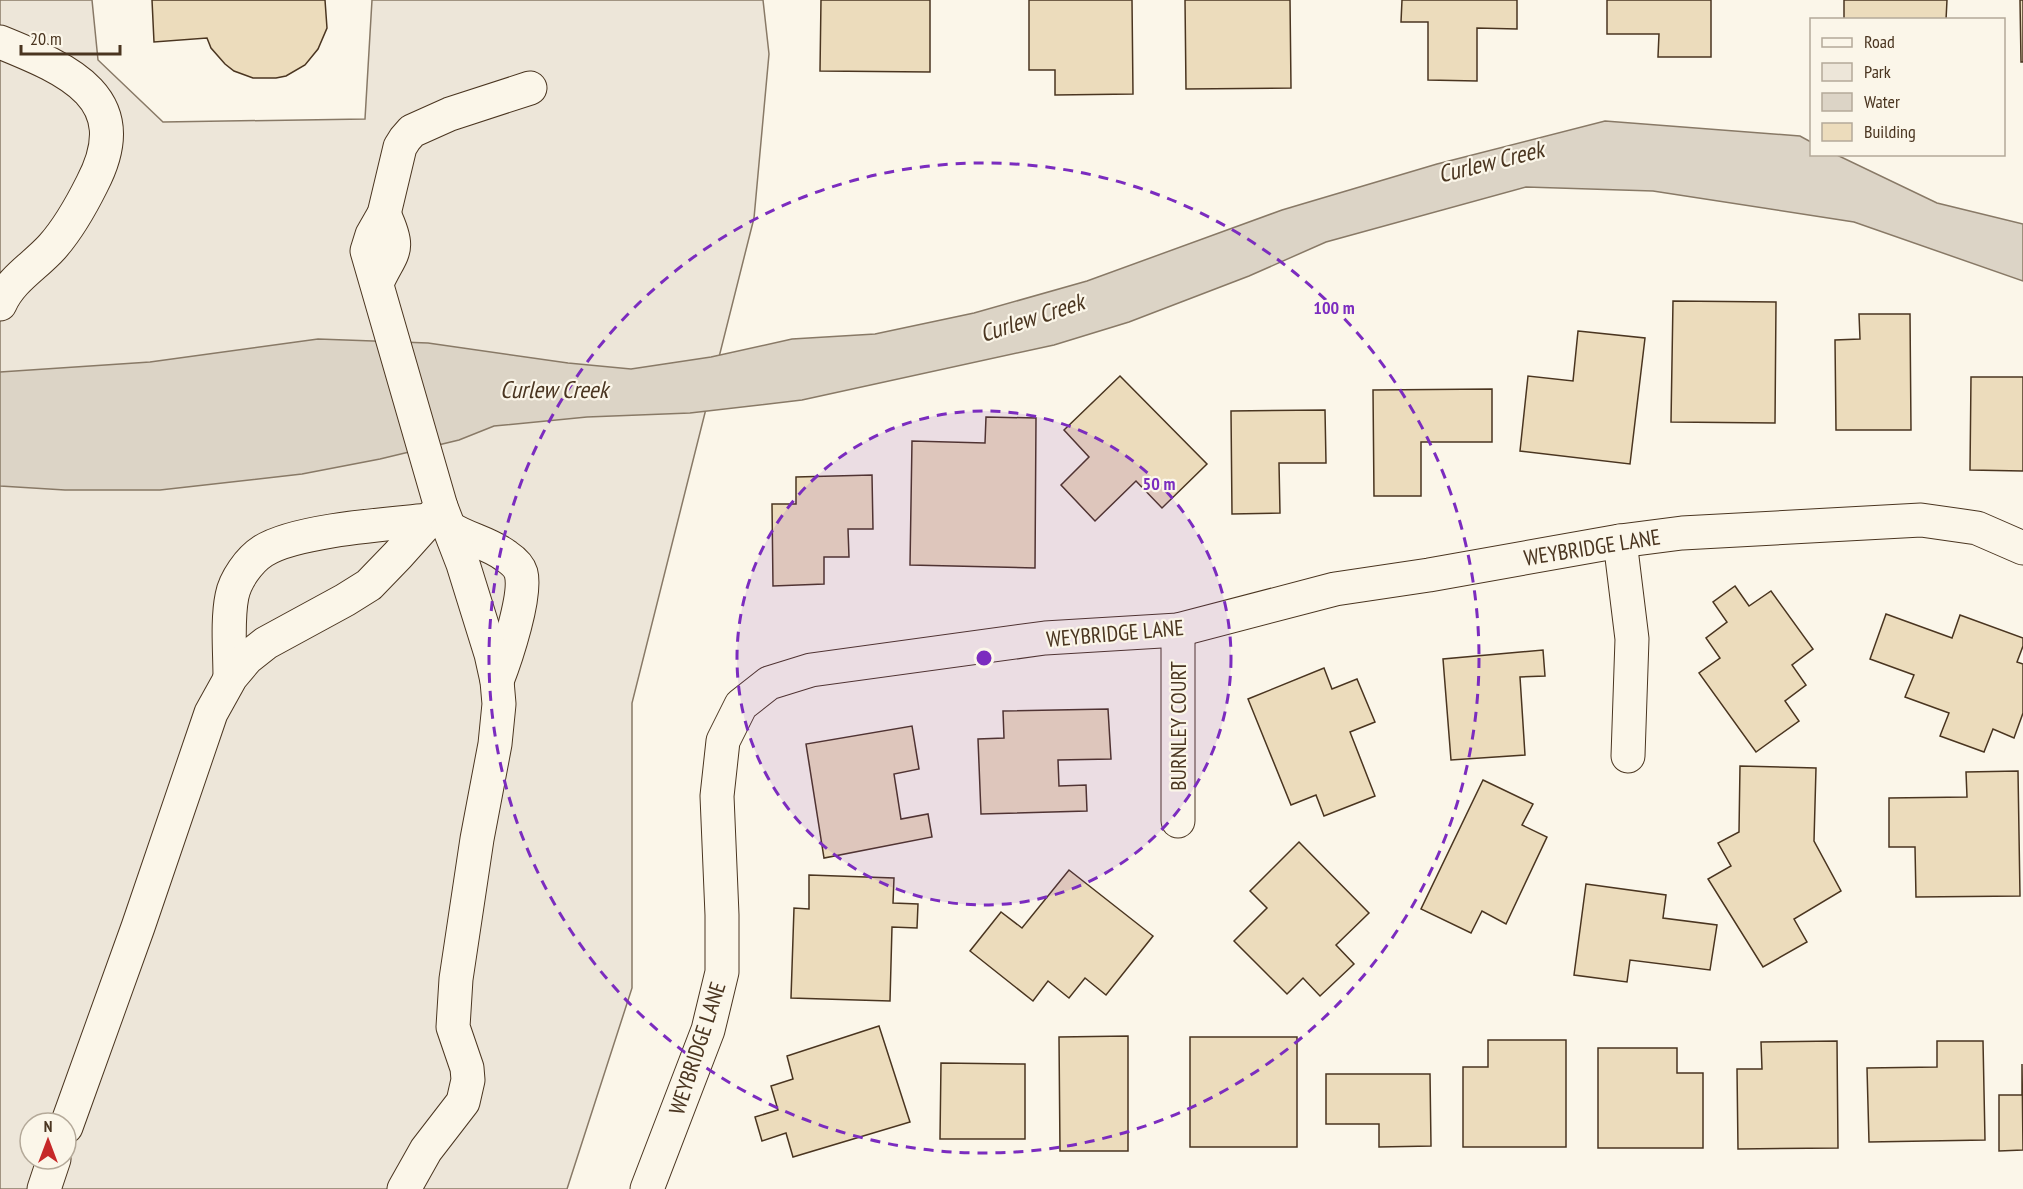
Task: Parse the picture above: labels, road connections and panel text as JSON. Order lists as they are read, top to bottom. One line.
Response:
{"streets":{"street":["WEYBRIDGE LANE","BURNLEY COURT"]},"crossings":[["WEYBRIDGE LANE","BURNLEY COURT"]],"water":["Curlew Creek"],"legend":["Road","Park","Water","Building"],"scale_bar":"20 m","north":"top","rings":["100 m","50 m"]}
